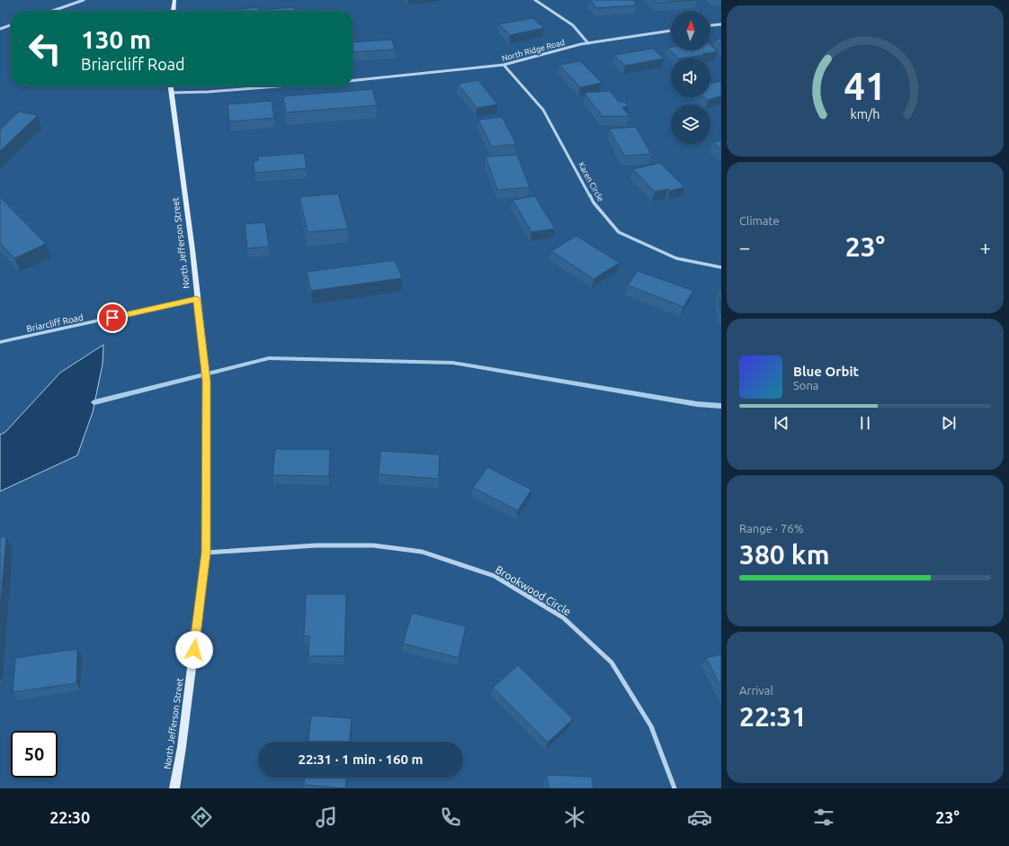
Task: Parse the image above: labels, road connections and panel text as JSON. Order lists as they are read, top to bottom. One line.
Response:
{"streets":{"main road":["North Jefferson Street"],"street":["North Ridge Road","Karen Circle","Briarcliff Road","Brookwood Circle"]},"crossings":[["North Ridge Road","Karen Circle"],["North Jefferson Street","Briarcliff Road"],["North Jefferson Street","Brookwood Circle"]],"north":"top","page":{"turn":["130 m","Briarcliff Road"],"tile":["Climate",["Range · 76%","380 km"],["Arrival","22:31"]],"heat":["−","23°","+"],"song":["Blue Orbit","Sona"],"limit":"50","trip":"22:31 · 1 min · 160 m","tabs":["22:30","23°"],"gauge":["41","km/h"]}}
